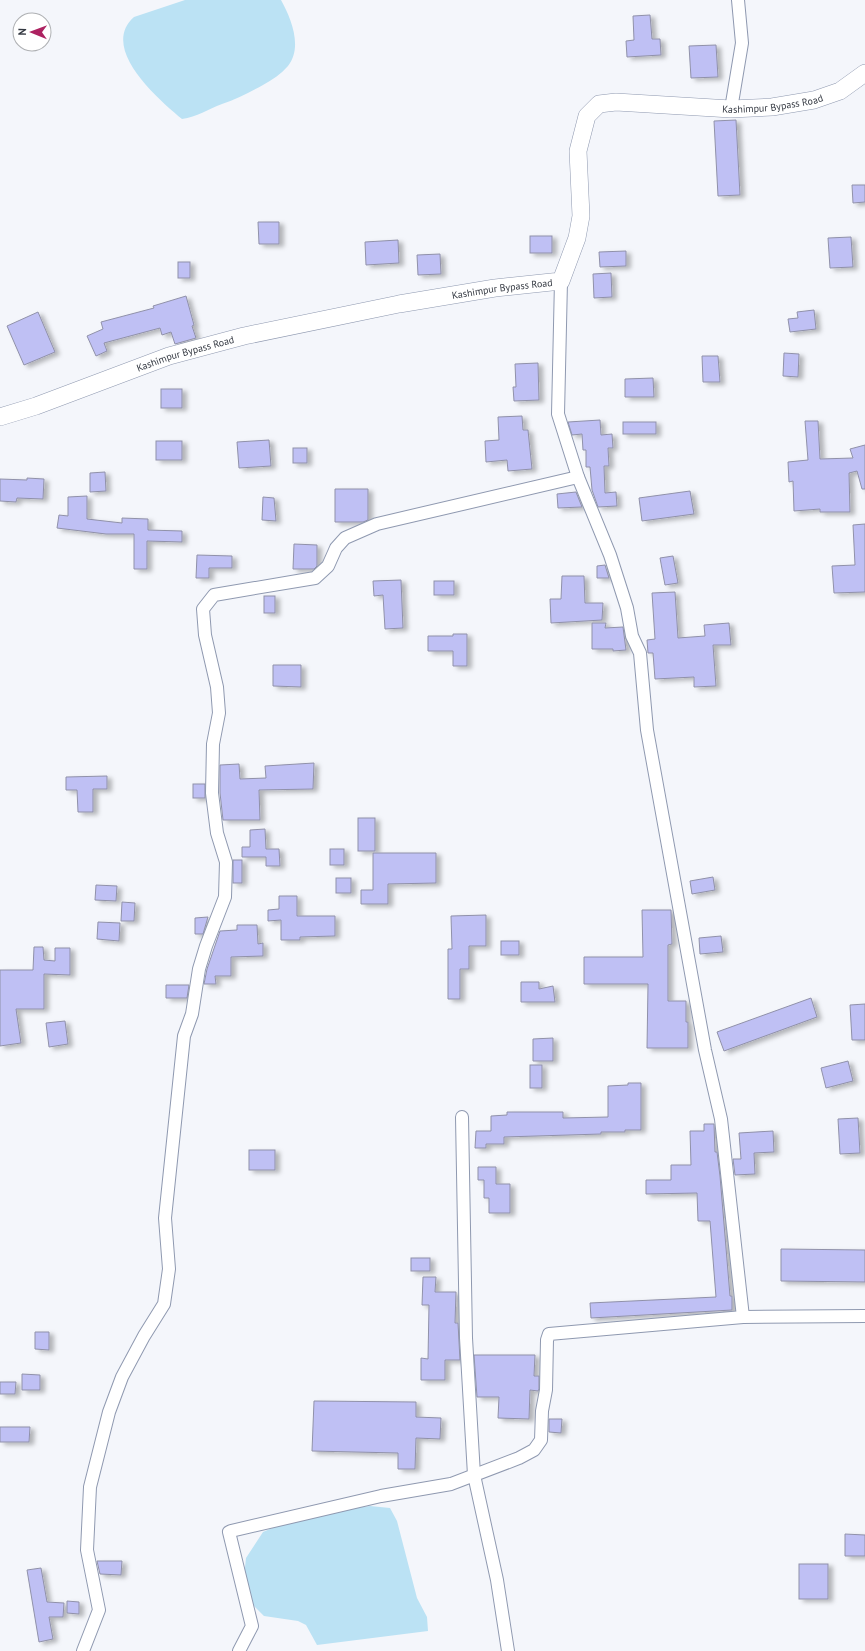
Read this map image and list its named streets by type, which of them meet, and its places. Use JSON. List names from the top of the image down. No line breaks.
{"streets":{"main road":["Kashimpur Bypass Road"]},"north":"left"}
